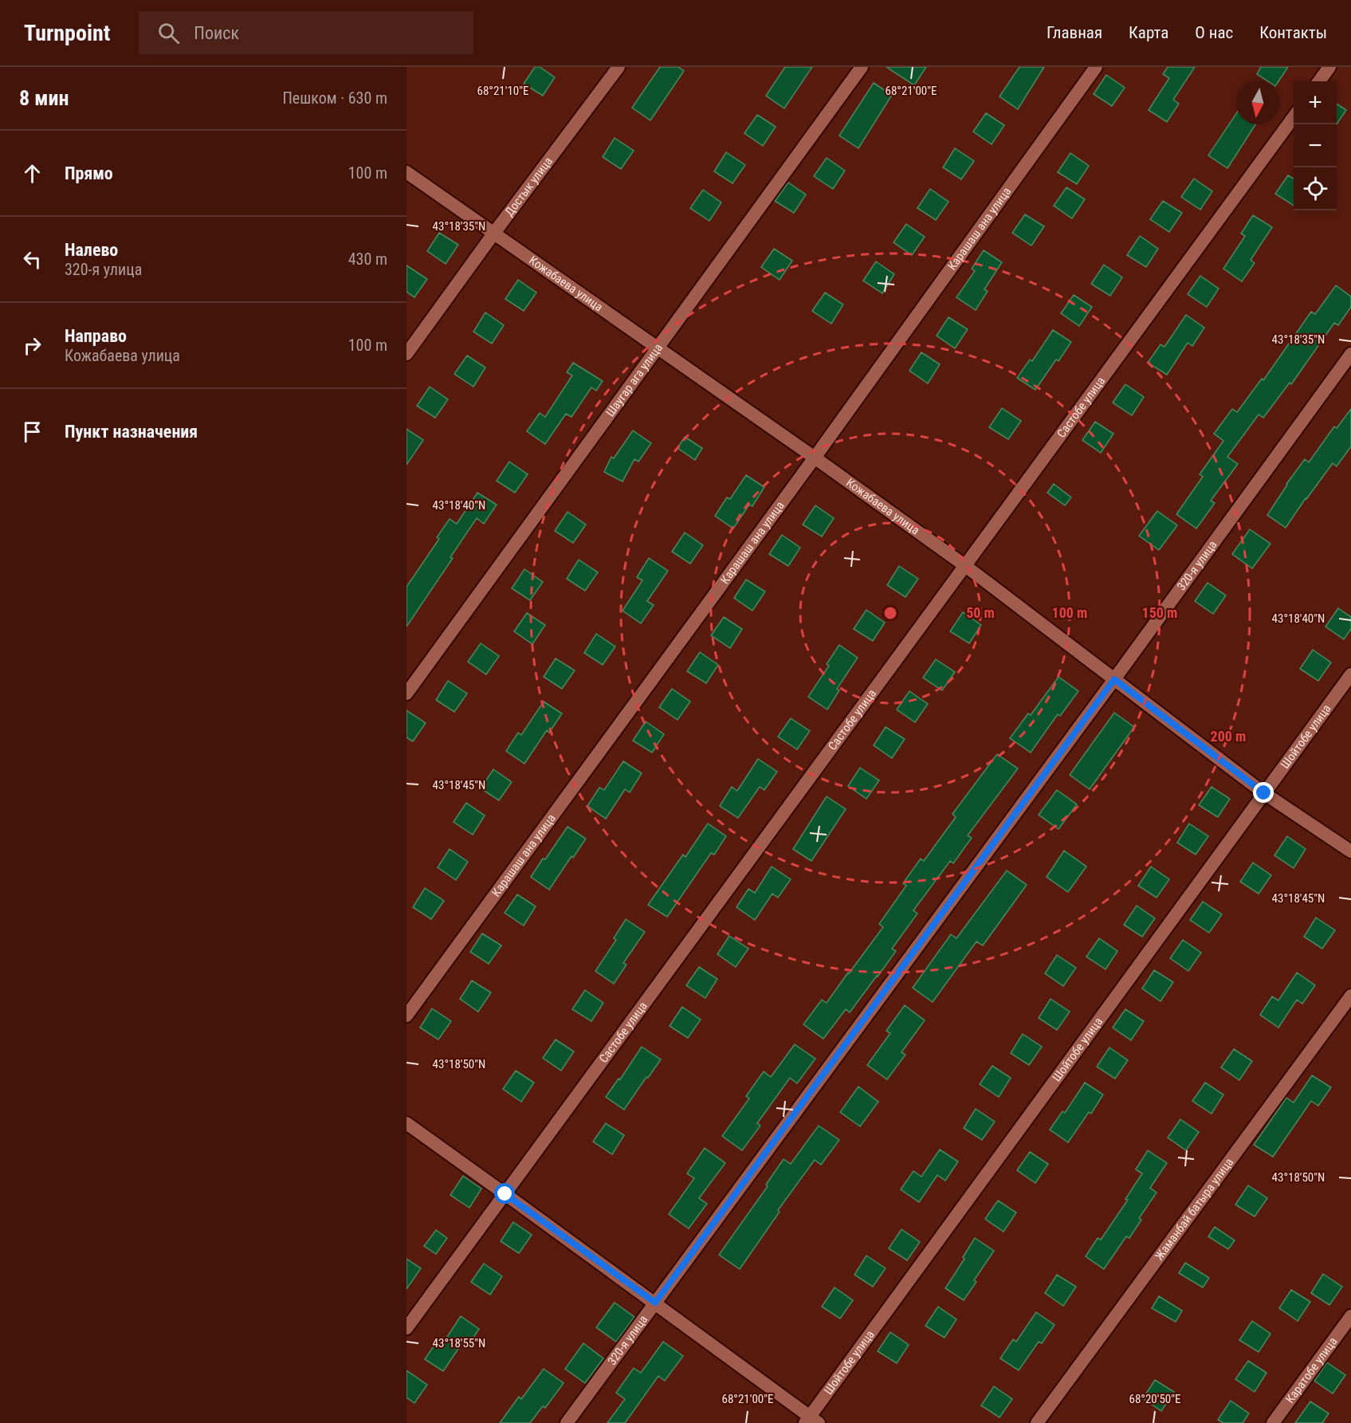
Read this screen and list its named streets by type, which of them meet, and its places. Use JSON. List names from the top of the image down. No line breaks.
{"streets":{"street":["Достык улица","Карашаш ана улица","Кожабаева улица","Шаугар ага улица","Састобе улица","320-я улица","Шойтобе улица","Жаманбай батыра улица","Каратобе улица"]},"crossings":[["Достык улица","Кожабаева улица"],["Карашаш ана улица","Кожабаева улица"],["Кожабаева улица","Шаугар ага улица"],["Кожабаева улица","Састобе улица"],["Кожабаева улица","320-я улица"],["Кожабаева улица","Шойтобе улица"]],"north":"bottom","page":{"header":"Turnpoint","search":"Поиск","nav":["Главная","Карта","О нас","Контакты"],"heading":["8 мин","Пешком · 630 m"],"map_buttons":["+","−"],"list":[["Прямо","100 m"],["Налево","320-я улица","430 m"],["Направо","Кожабаева улица","100 m"],"Пункт назначения"]},"coordinates":["68°21'10\"E","68°21'00\"E","43°18'35\"N","43°18'40\"N","43°18'45\"N","43°18'50\"N","43°18'55\"N","68°20'50\"E"],"rings":["50 m","100 m","150 m","200 m"]}
